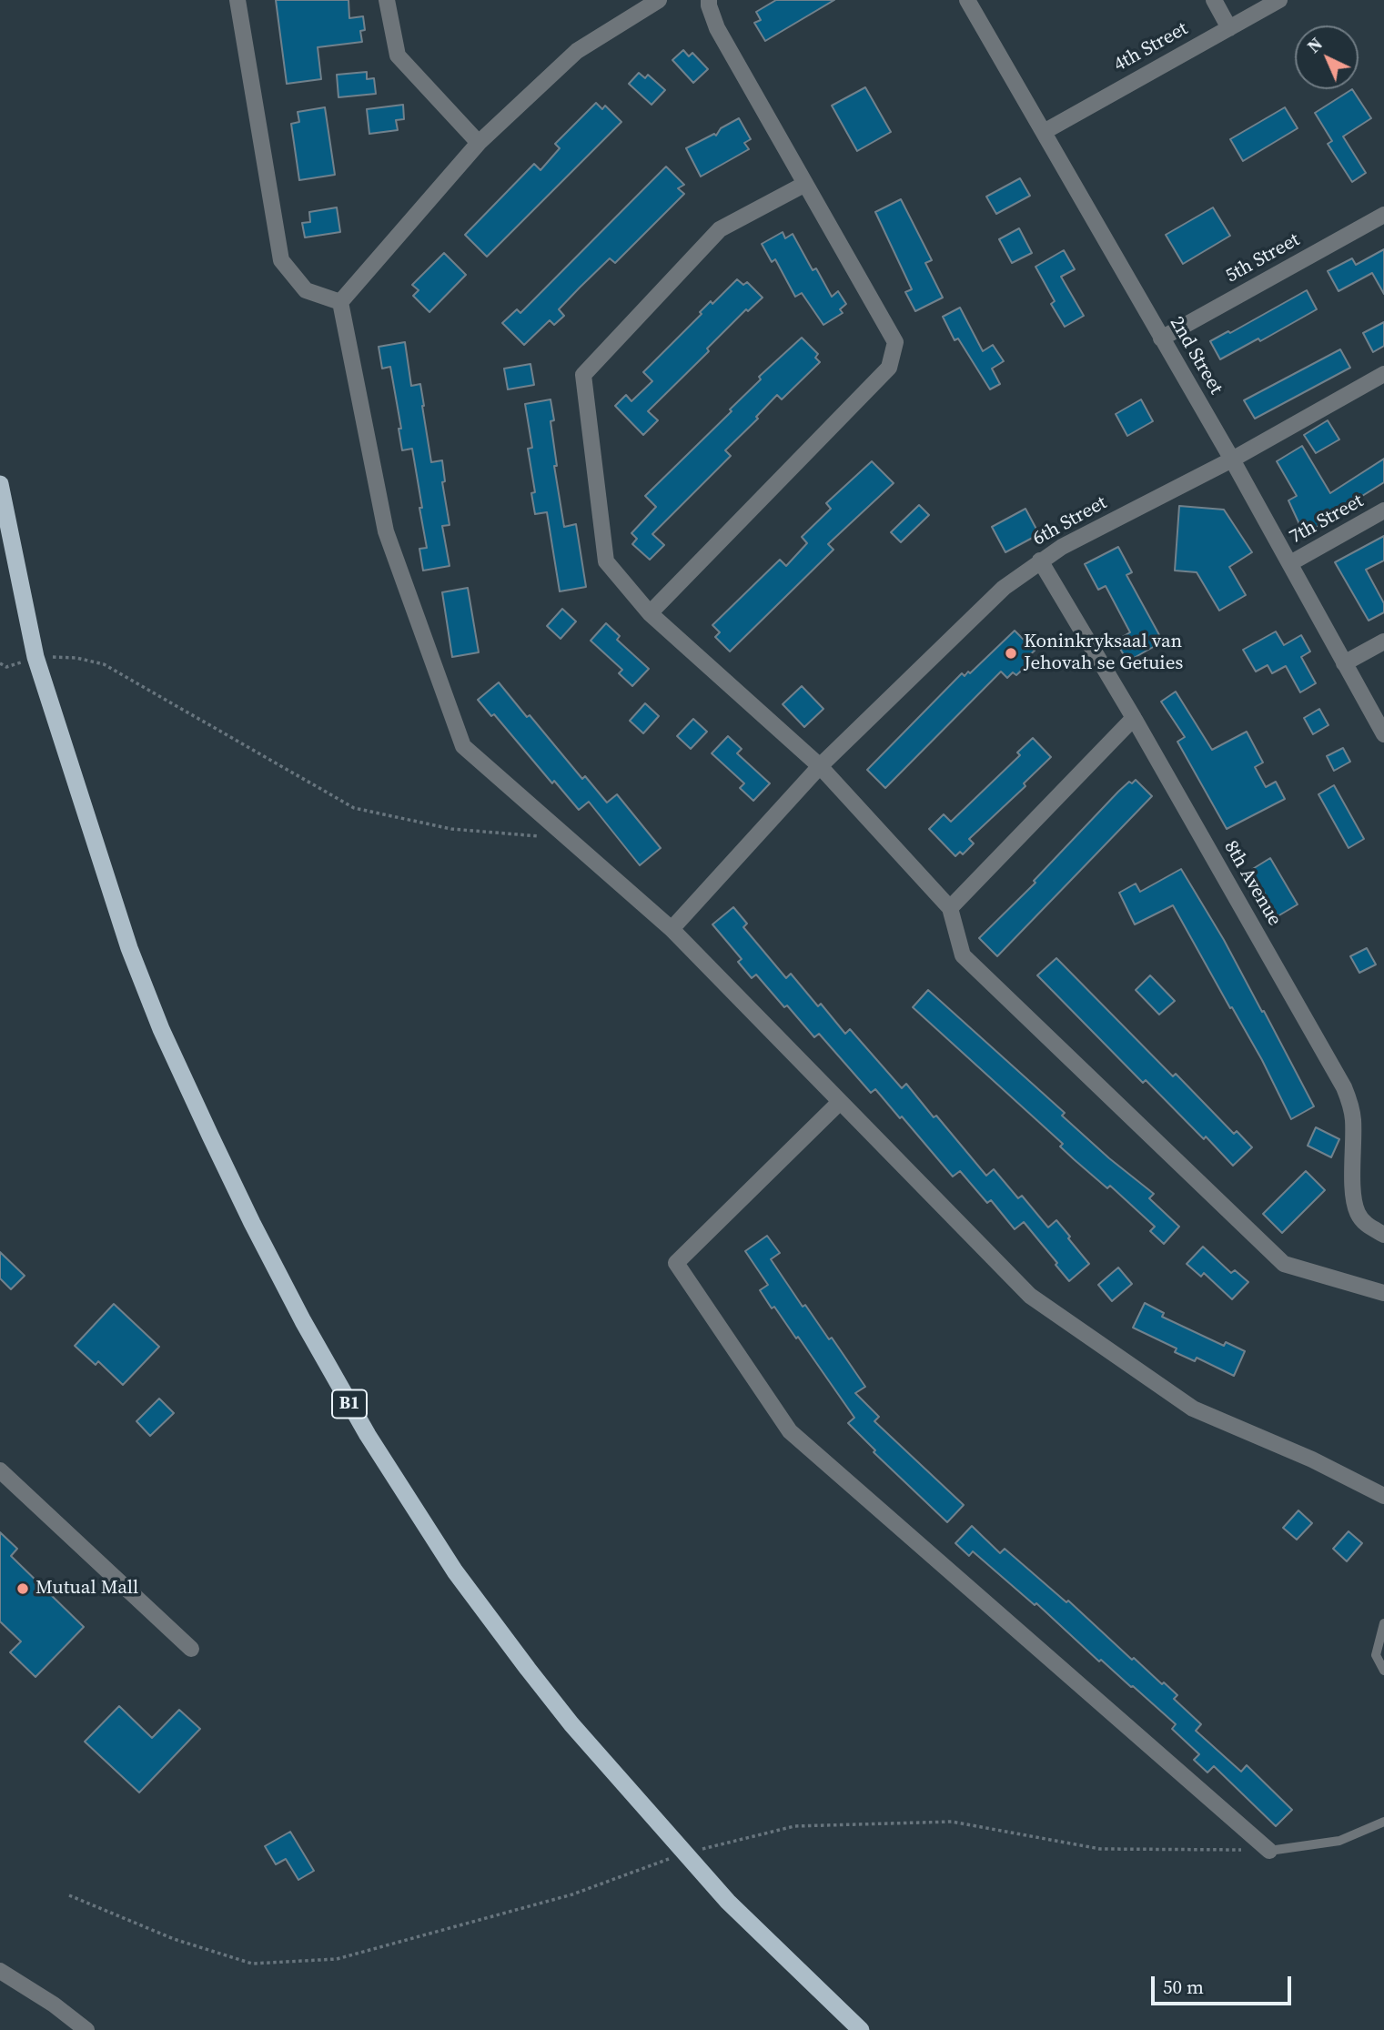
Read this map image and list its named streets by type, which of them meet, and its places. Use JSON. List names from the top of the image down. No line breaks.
{"streets":{"highway":["B1"],"street":["4th Street","5th Street","2nd Street","7th Street","6th Street","8th Avenue"]},"crossings":[["4th Street","2nd Street"],["5th Street","2nd Street"],["2nd Street","7th Street"],["2nd Street","6th Street"],["6th Street","8th Avenue"]],"places":["Koninkryksaal van Jehovah se Getuies","Mutual Mall"],"scale_bar":"50 m","north":"top left"}
